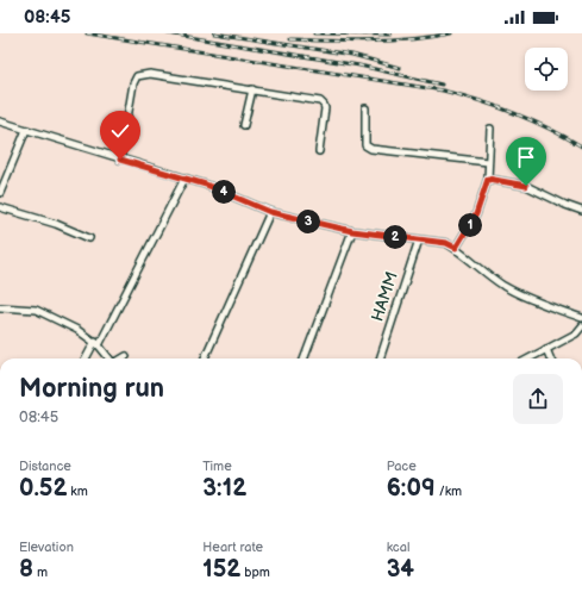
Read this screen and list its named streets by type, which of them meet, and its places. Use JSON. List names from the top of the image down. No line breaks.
{"streets":{"street":["HAMM"]},"page":{"status":"08:45","pins":["4","3","1","2"],"heading":["Morning run","08:45"],"stats":[["Distance","0.52 km"],["Time","3:12"],["Pace","6:09 /km"],["Elevation","8 m"],["Heart rate","152 bpm"],["kcal","34"]]}}
